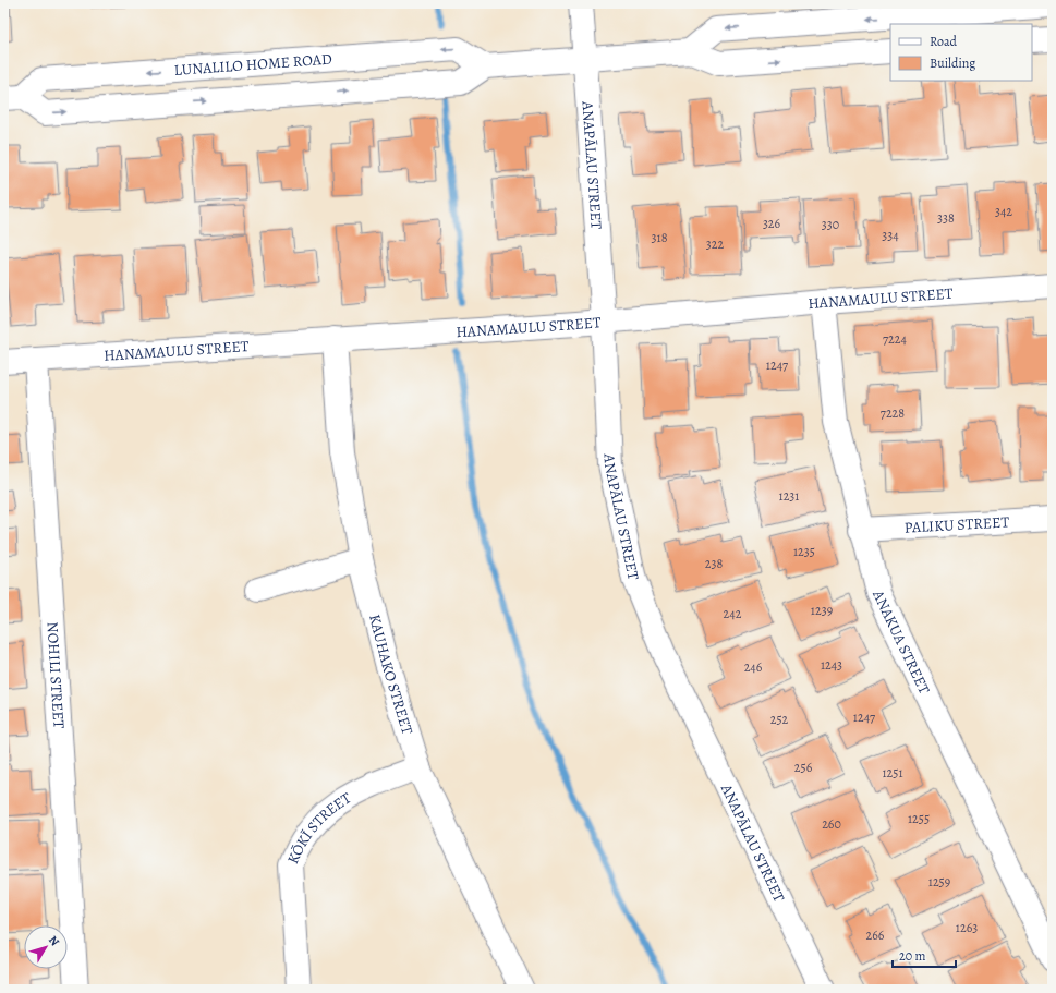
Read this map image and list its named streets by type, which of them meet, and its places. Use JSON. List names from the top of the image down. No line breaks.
{"streets":{"street":["LUNALILO HOME ROAD","ANAPĀLAU STREET","HANAMAULU STREET","PALIKU STREET","ANAKUA STREET","NOHILI STREET","KAUHAKO STREET","KŌKĪ STREET"]},"crossings":[["LUNALILO HOME ROAD","ANAPĀLAU STREET"],["ANAPĀLAU STREET","HANAMAULU STREET"],["HANAMAULU STREET","ANAKUA STREET"],["HANAMAULU STREET","NOHILI STREET"],["HANAMAULU STREET","KAUHAKO STREET"],["PALIKU STREET","ANAKUA STREET"],["KAUHAKO STREET","KŌKĪ STREET"]],"house_numbers":["342","338","326","330","334","318","322","7224","1247","7228","1231","1235","238","1239","242","1243","246","1247","252","256","1251","1255","260","1259","1263","266"],"legend":["Road","Building"],"scale_bar":"20 m","north":"top right"}
